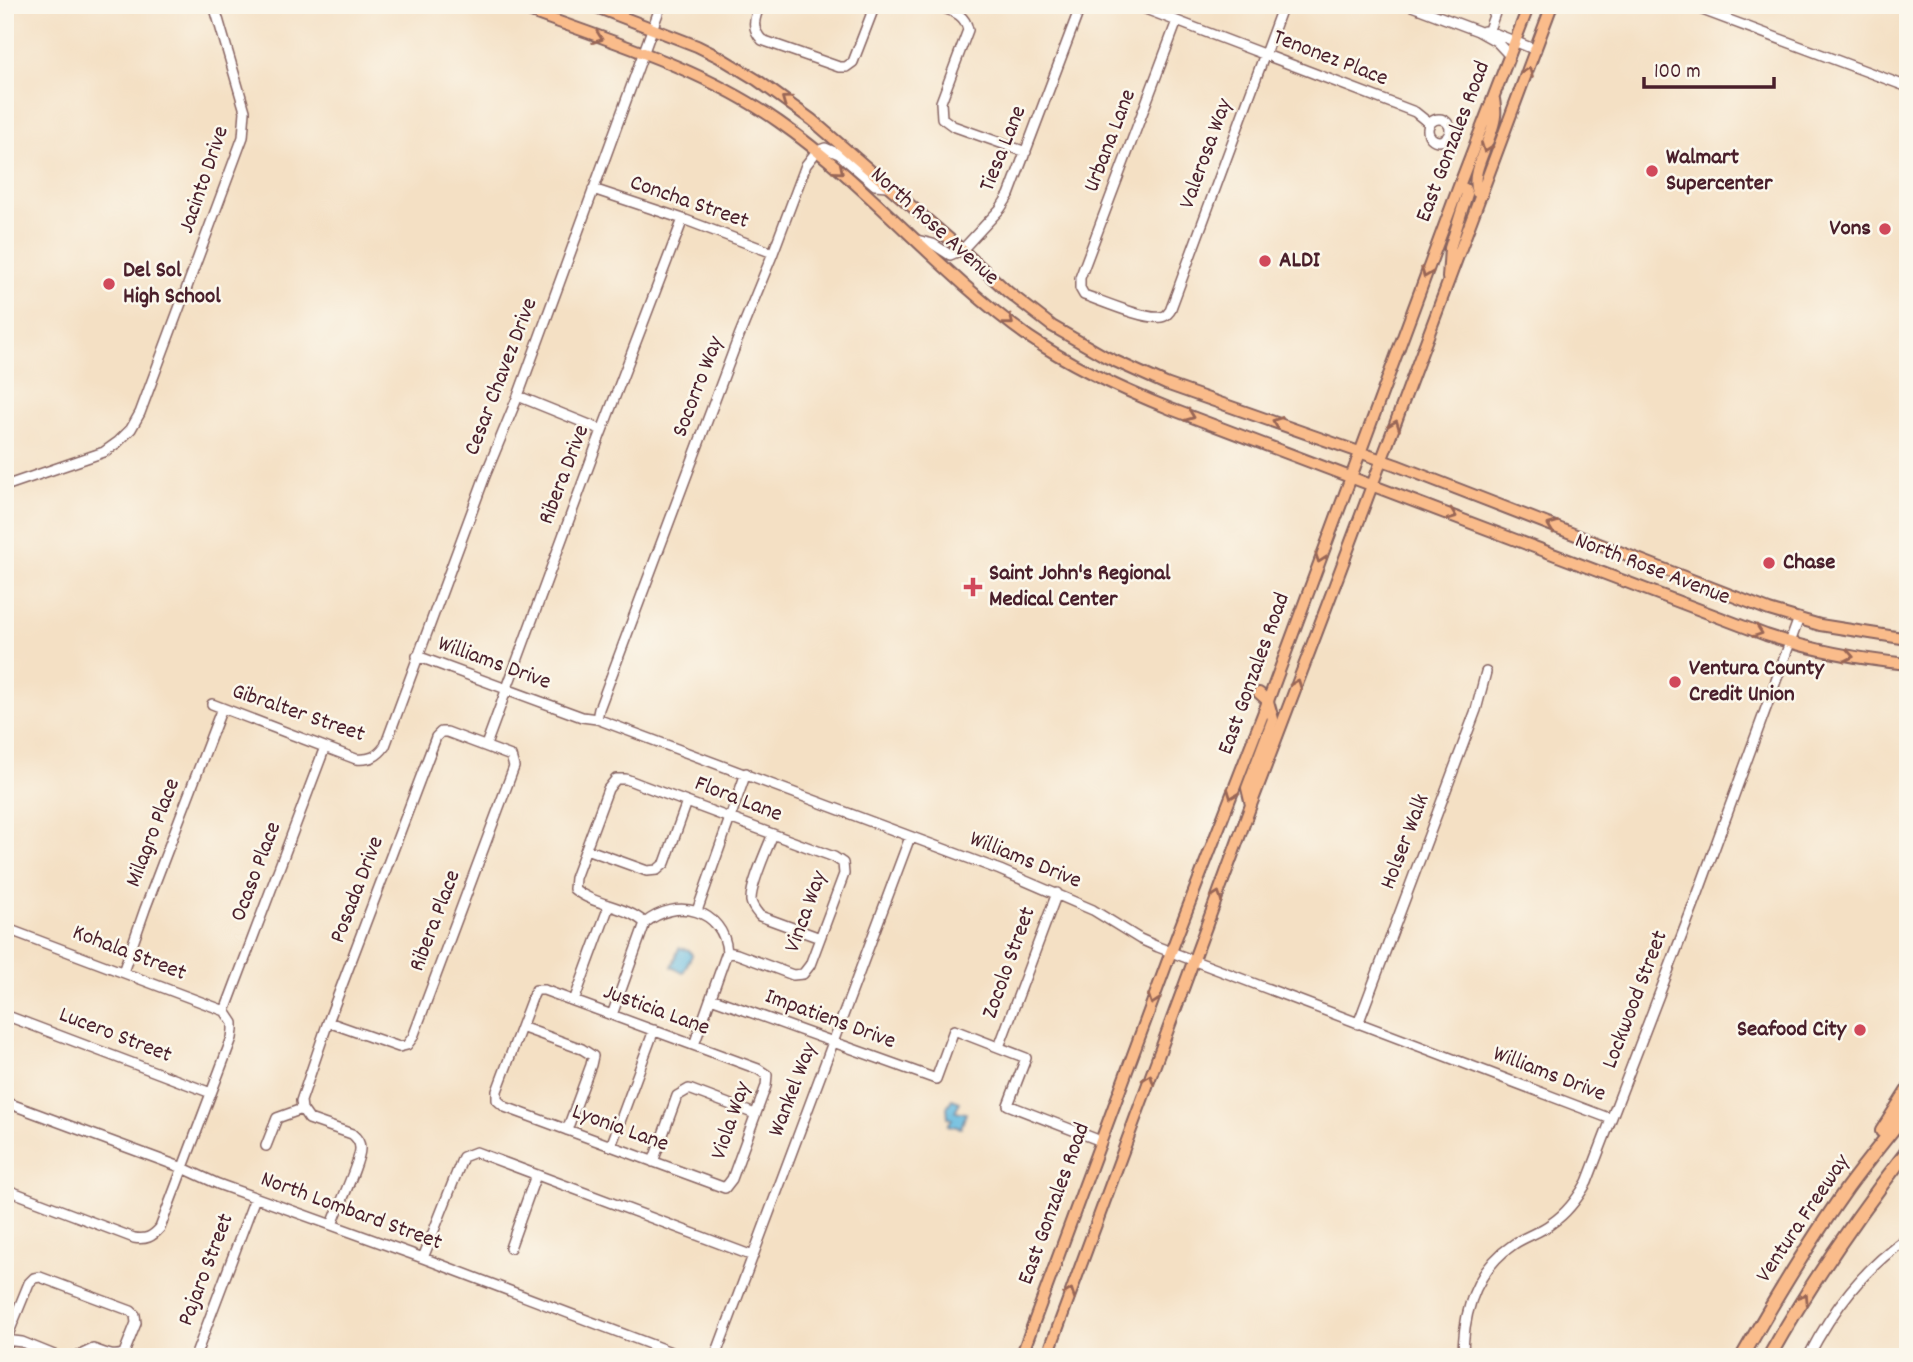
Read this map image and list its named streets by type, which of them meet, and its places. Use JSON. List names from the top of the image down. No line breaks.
{"streets":{"highway":["Ventura Freeway"],"main road":["East Gonzales Road","North Rose Avenue"],"street":["Tenonez Place","Urbana Lane","Tiesa Lane","Valerosa Way","Jacinto Drive","Concha Street","Cesar Chavez Drive","Socorro Way","Ribera Drive","Williams Drive","Gibralter Street","Flora Lane","Milagro Place","Holser Walk","Ocaso Place","Posada Drive","Vinca Way","Ribera Place","Kohala Street","Zocolo Street","Lockwood Street","Justicia Lane","Impatiens Drive","Lucero Street","Wankel Way","Viola Way","Lyonia Lane","North Lombard Street","Pajaro Street"]},"crossings":[["Tenonez Place","Urbana Lane"],["Tenonez Place","Valerosa Way"],["Urbana Lane","Valerosa Way"],["East Gonzales Road","North Rose Avenue"],["East Gonzales Road","Williams Drive"],["Tiesa Lane","North Rose Avenue"],["Concha Street","Cesar Chavez Drive"],["Concha Street","Socorro Way"],["Concha Street","Ribera Drive"],["North Rose Avenue","Cesar Chavez Drive"],["North Rose Avenue","Socorro Way"],["North Rose Avenue","Lockwood Street"],["Cesar Chavez Drive","Williams Drive"],["Cesar Chavez Drive","Gibralter Street"],["Socorro Way","Williams Drive"],["Ribera Drive","Williams Drive"],["Ribera Drive","Posada Drive"],["Ribera Drive","Ribera Place"],["Williams Drive","Holser Walk"],["Williams Drive","Zocolo Street"],["Williams Drive","Lockwood Street"],["Williams Drive","Wankel Way"],["Gibralter Street","Milagro Place"],["Gibralter Street","Ocaso Place"],["Flora Lane","Vinca Way"],["Milagro Place","Kohala Street"],["Ocaso Place","Kohala Street"],["Posada Drive","Ribera Place"],["Zocolo Street","Impatiens Drive"],["Justicia Lane","Viola Way"],["Justicia Lane","Lyonia Lane"],["Impatiens Drive","Wankel Way"],["Viola Way","Lyonia Lane"],["North Lombard Street","Pajaro Street"]],"places":{"other":["Walmart Supercenter","Vons","ALDI","Del Sol High School","Chase","Ventura County Credit Union","Seafood City"],"health":["Saint John's Regional Medical Center"]},"scale_bar":"100 m"}
